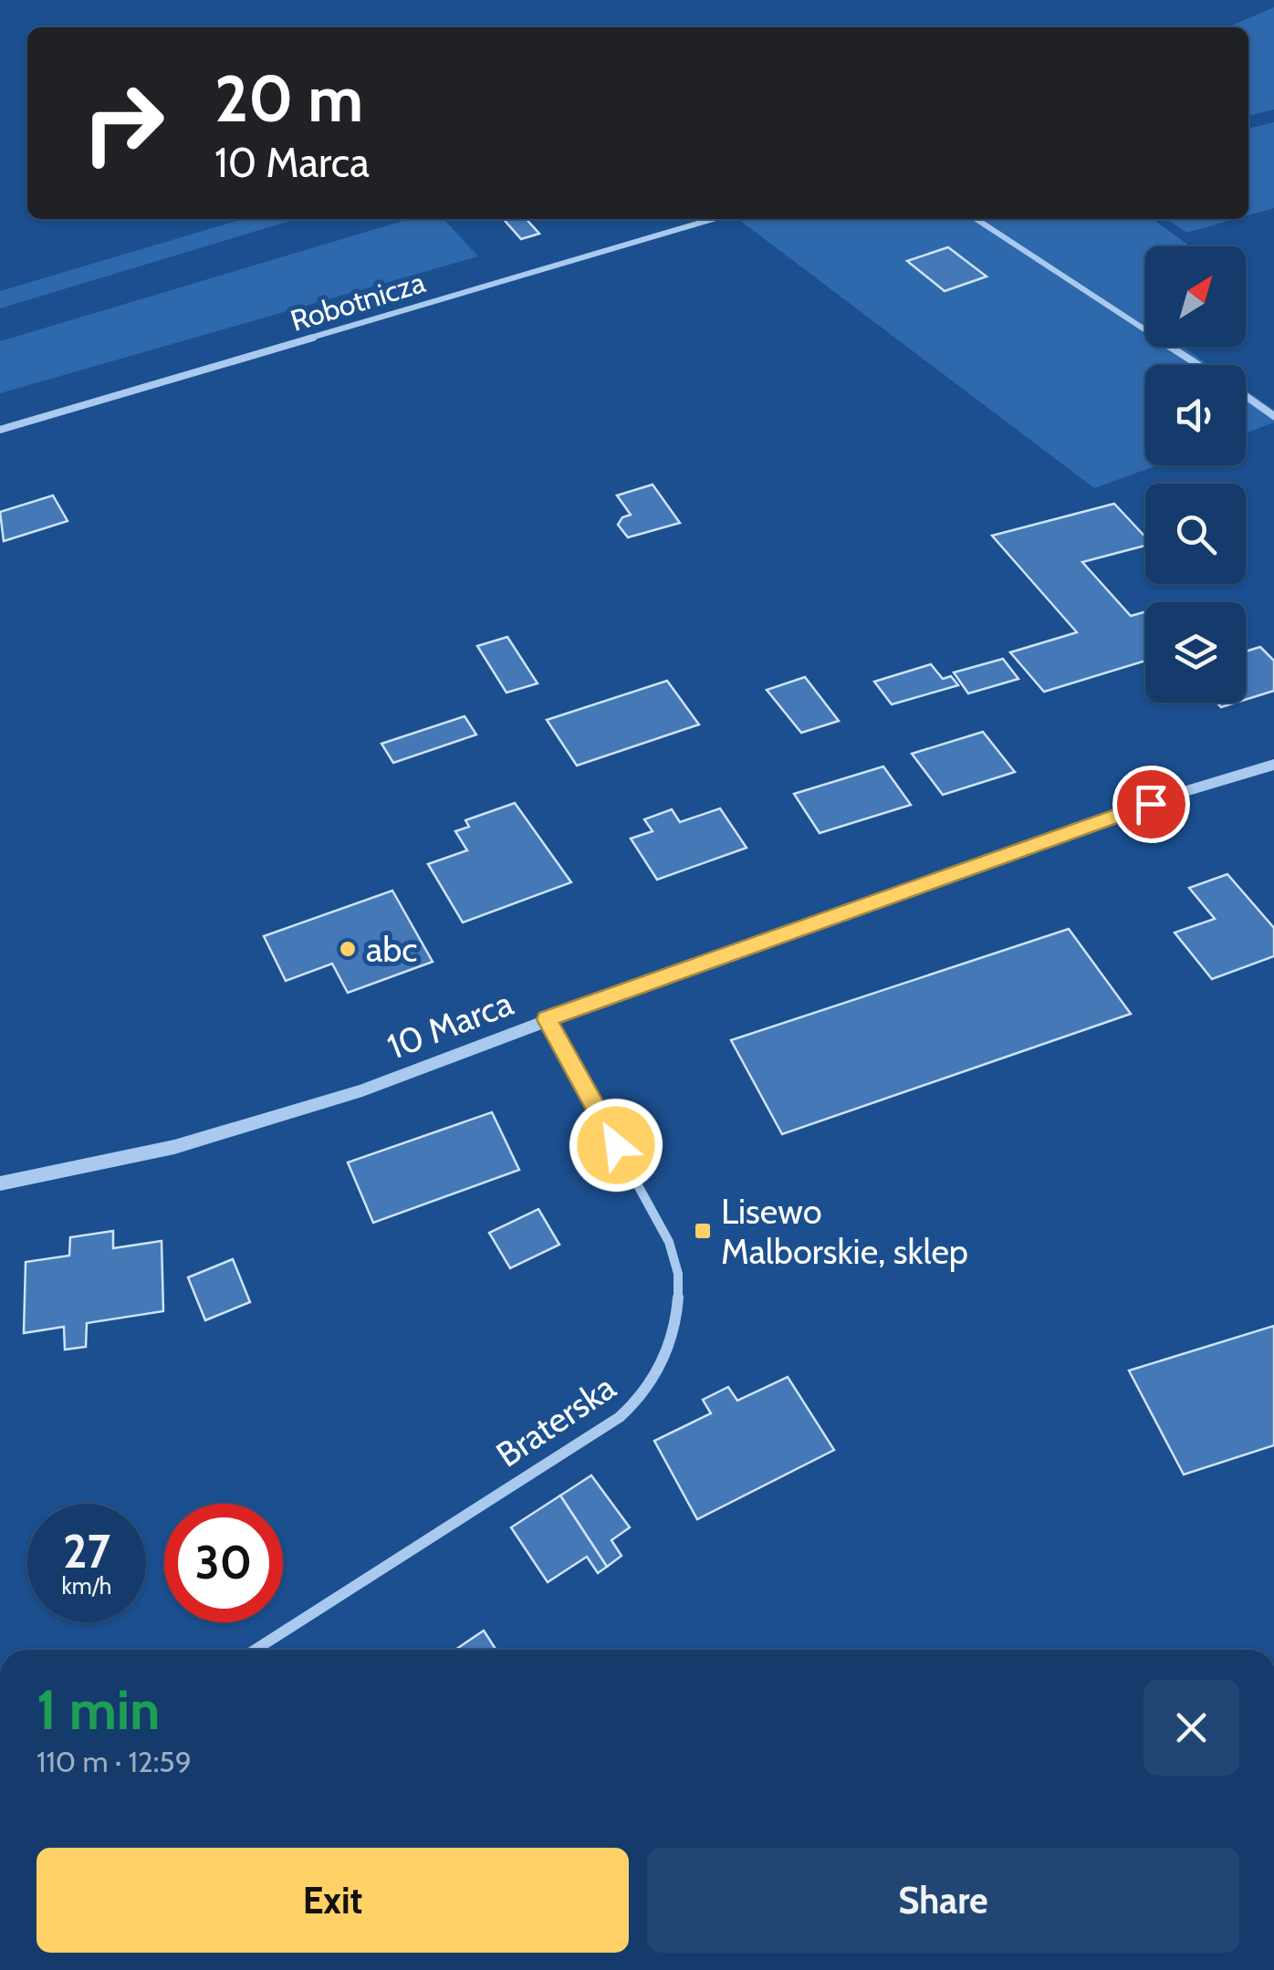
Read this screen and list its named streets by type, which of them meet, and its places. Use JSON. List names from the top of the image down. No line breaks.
{"streets":{"street":["Robotnicza","10 Marca","Braterska"]},"crossings":[["10 Marca","Braterska"]],"places":{"other":["abc"],"transit":["Lisewo Malborskie, sklep"]},"north":"top right","page":{"turn":["20 m","10 Marca"],"speed":"27 km/h","limit":"30","heading":["1 min","110 m · 12:59"],"buttons":["Exit","Share"]}}
